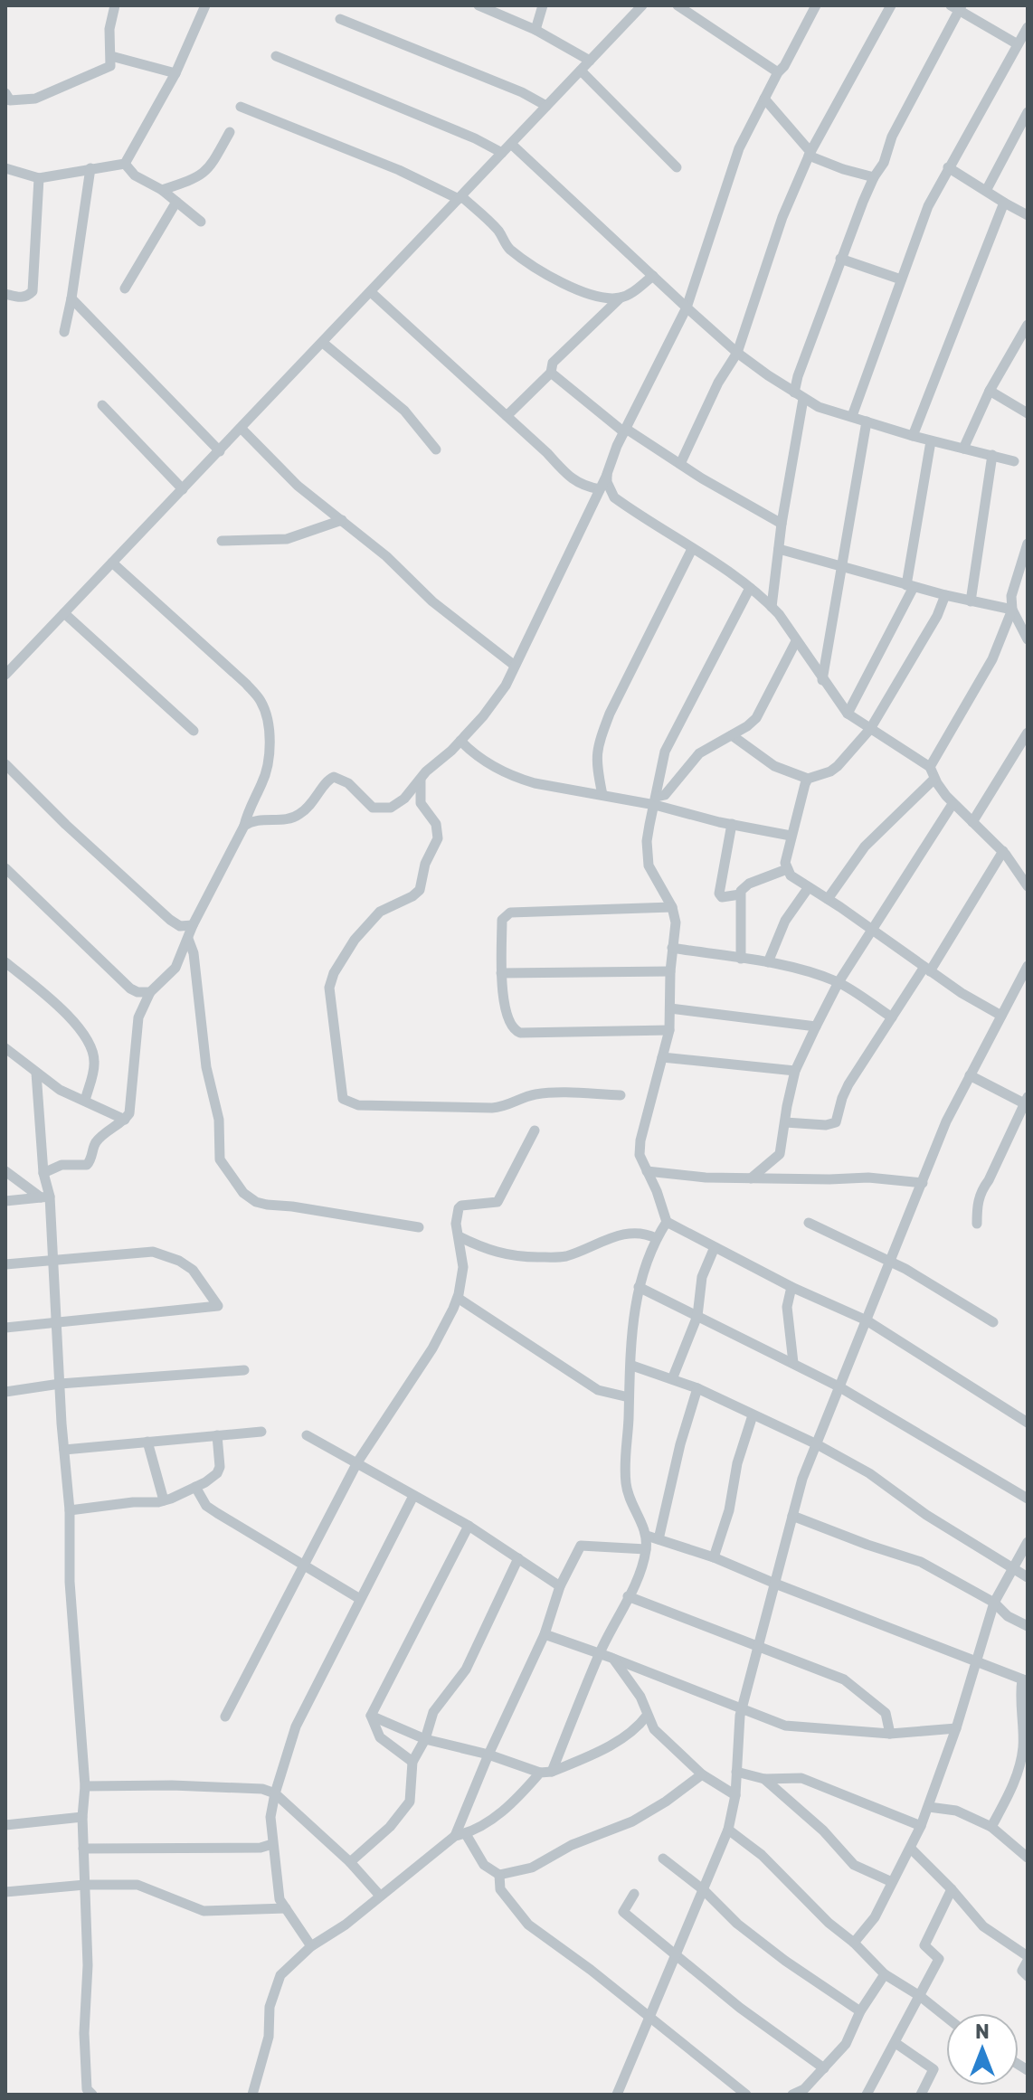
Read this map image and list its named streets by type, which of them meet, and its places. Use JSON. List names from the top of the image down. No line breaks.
{"north":"top"}
